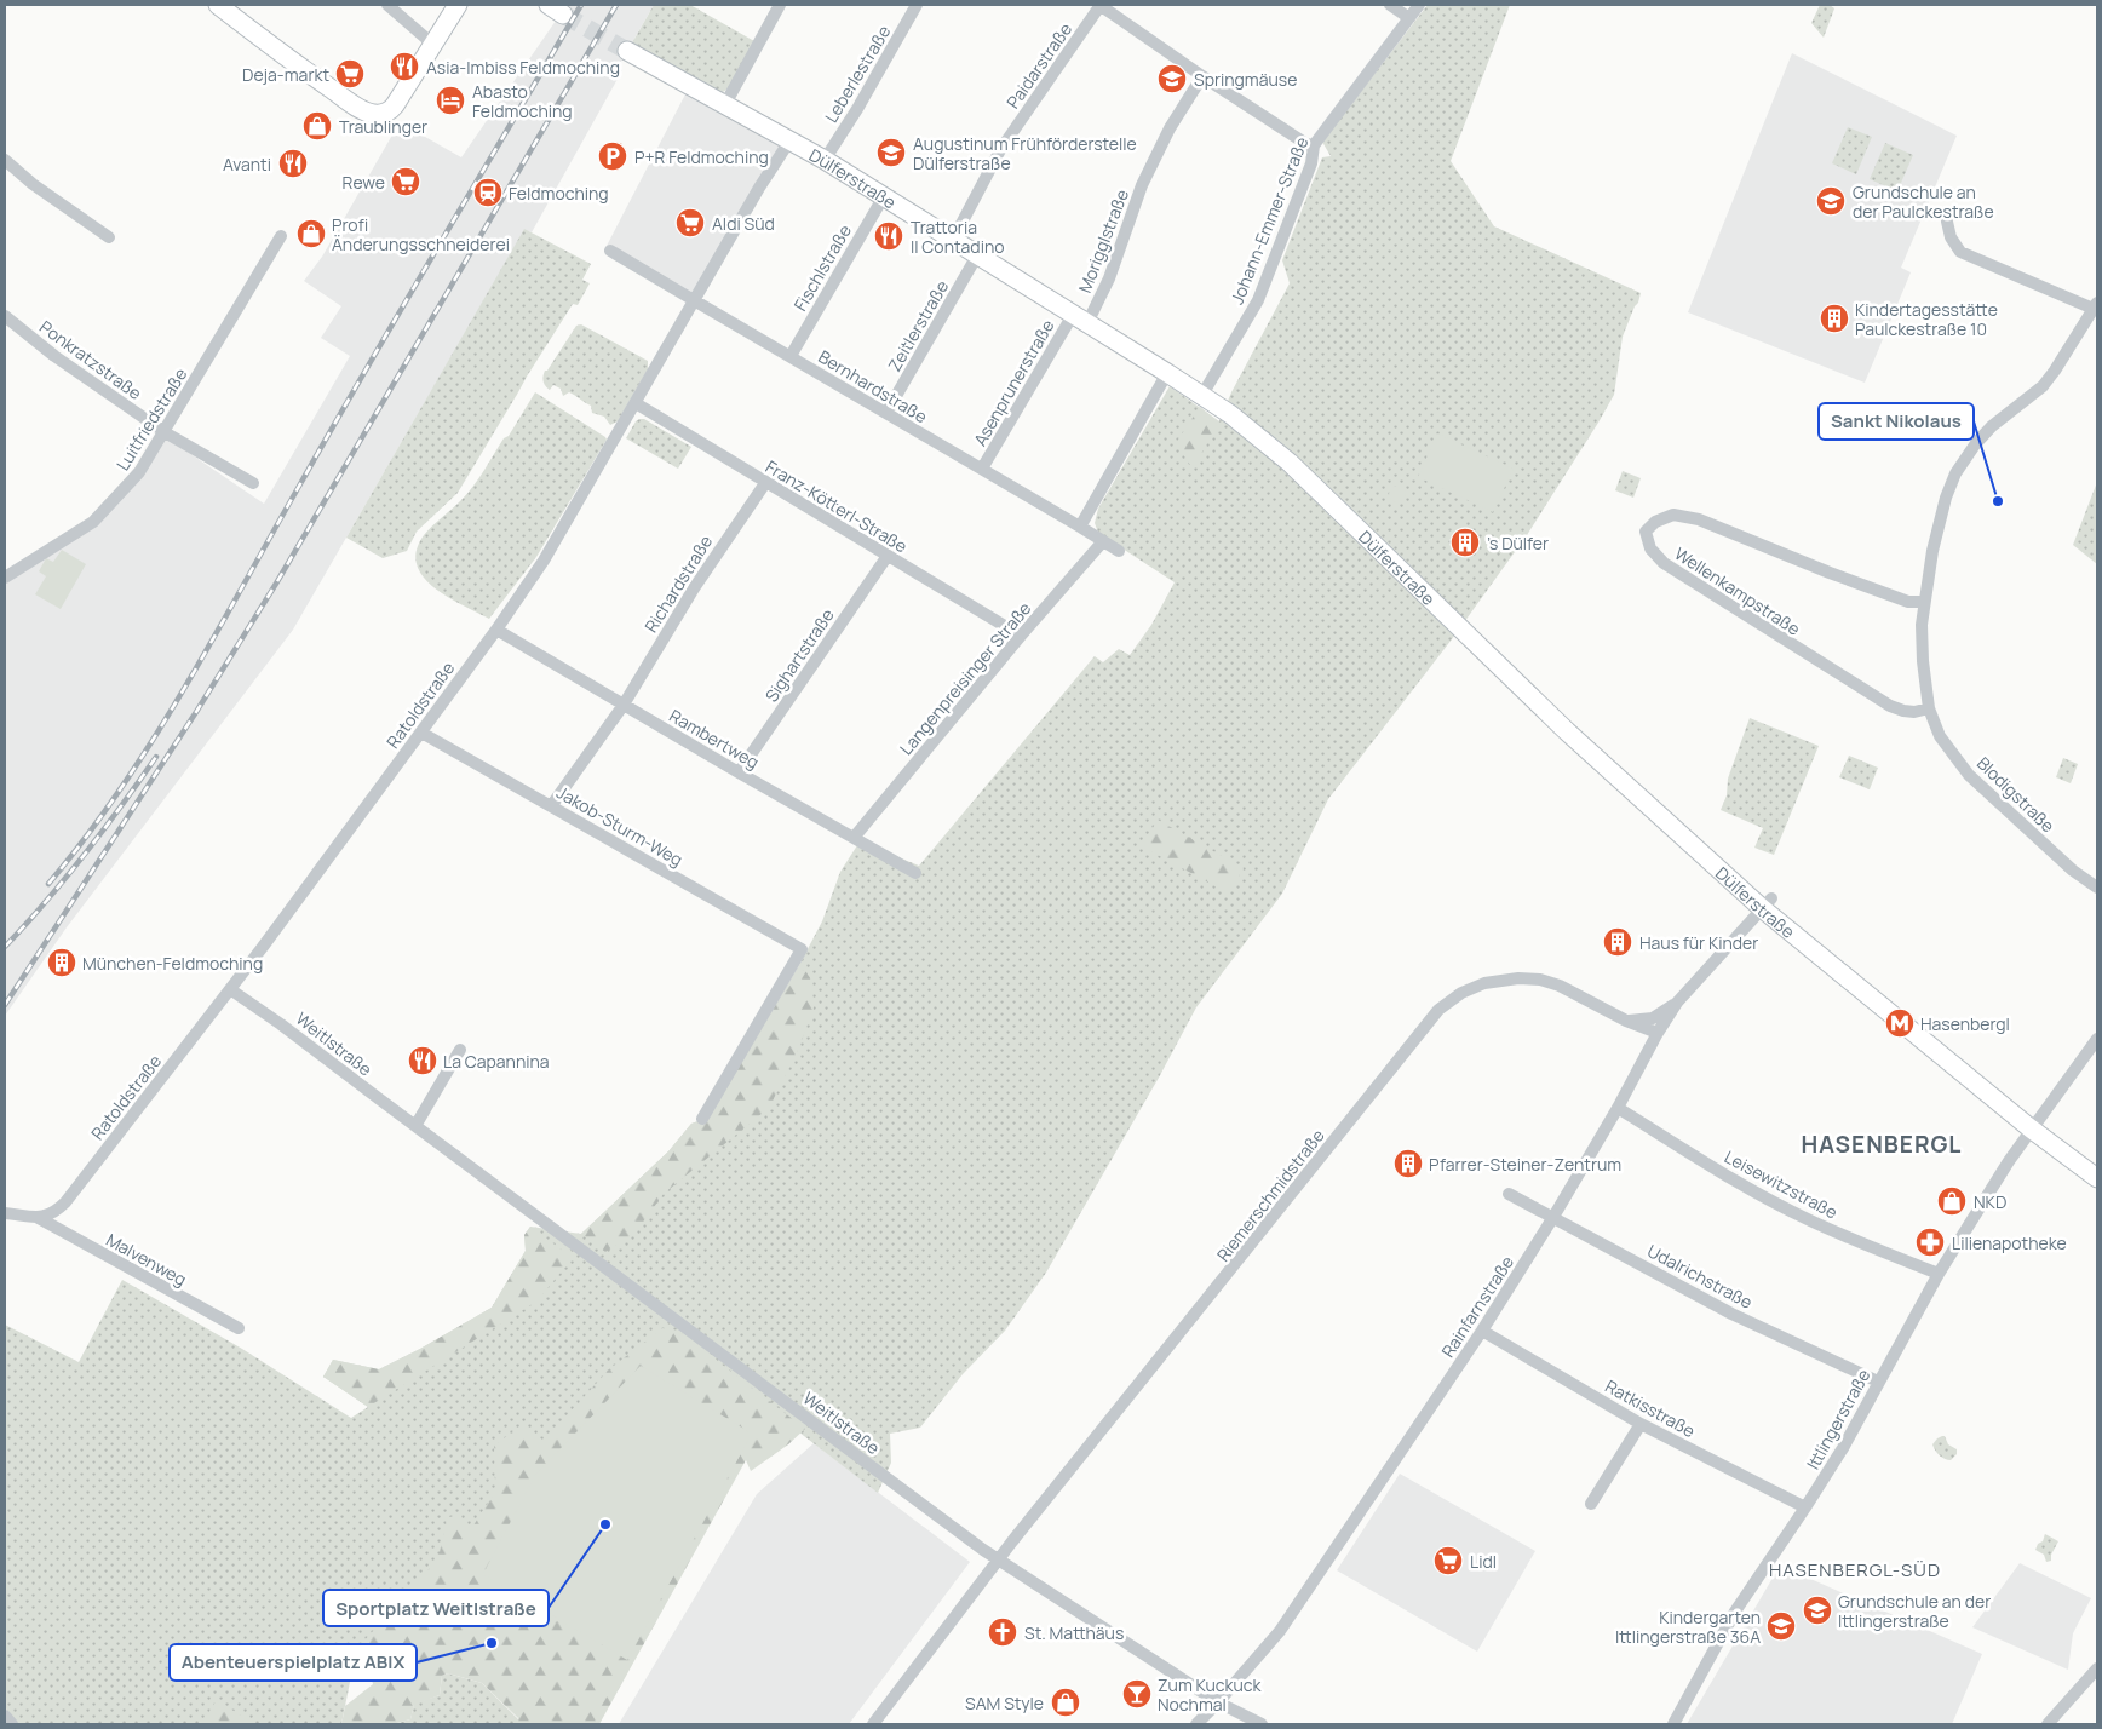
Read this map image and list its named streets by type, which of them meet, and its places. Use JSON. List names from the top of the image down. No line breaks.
{"streets":{"main road":["Dülferstraße"],"street":["Paidarstraße","Leberlestraße","Johann-Emmer-Straße","Morigglstraße","Fischlstraße","Zeitlerstraße","Ponkratzstraße","Asenprunerstraße","Bernhardstraße","Luitfriedstraße","Franz-Kötterl-Straße","Richardstraße","Wellenkampstraße","Sighartstraße","Langenpreisinger Straße","Ratoldstraße","Rambertweg","Blodigstraße","Jakob-Sturm-Weg","Weitlstraße","Leisewitzstraße","Riemerschmidstraße","Malvenweg","Udalrichstraße","Rainfarnstraße","Ratkisstraße","Ittlingerstraße"]},"crossings":[["Paidarstraße","Dülferstraße"],["Leberlestraße","Dülferstraße"],["Dülferstraße","Johann-Emmer-Straße"],["Dülferstraße","Morigglstraße"],["Dülferstraße","Fischlstraße"],["Dülferstraße","Zeitlerstraße"],["Dülferstraße","Asenprunerstraße"],["Dülferstraße","Ratoldstraße"],["Dülferstraße","Rainfarnstraße"],["Dülferstraße","Ittlingerstraße"],["Morigglstraße","Asenprunerstraße"],["Fischlstraße","Bernhardstraße"],["Zeitlerstraße","Bernhardstraße"],["Ponkratzstraße","Luitfriedstraße"],["Asenprunerstraße","Bernhardstraße"],["Bernhardstraße","Langenpreisinger Straße"],["Bernhardstraße","Ratoldstraße"],["Franz-Kötterl-Straße","Richardstraße"],["Franz-Kötterl-Straße","Sighartstraße"],["Franz-Kötterl-Straße","Langenpreisinger Straße"],["Franz-Kötterl-Straße","Ratoldstraße"],["Richardstraße","Rambertweg"],["Richardstraße","Jakob-Sturm-Weg"],["Wellenkampstraße","Blodigstraße"],["Sighartstraße","Rambertweg"],["Langenpreisinger Straße","Rambertweg"],["Ratoldstraße","Rambertweg"],["Ratoldstraße","Jakob-Sturm-Weg"],["Ratoldstraße","Weitlstraße"],["Ratoldstraße","Malvenweg"],["Weitlstraße","Riemerschmidstraße"],["Weitlstraße","Rainfarnstraße"],["Leisewitzstraße","Rainfarnstraße"],["Leisewitzstraße","Ittlingerstraße"],["Riemerschmidstraße","Rainfarnstraße"],["Udalrichstraße","Rainfarnstraße"],["Udalrichstraße","Ittlingerstraße"],["Rainfarnstraße","Ratkisstraße"],["Ratkisstraße","Ittlingerstraße"]],"districts":["HASENBERGL","HASENBERGL-SÜD"],"places":{"restaurant":["Asia-Imbiss Feldmoching","Avanti","Trattoria Il Contadino","La Capannina"],"supermarket":["Deja-markt","Rewe","Aldi Süd","Lidl"],"school or university":["Springmäuse","Augustinum Frühförderstelle Dülferstraße","Grundschule an der Paulckestraße","Grundschule an der Ittlingerstraße","Kindergarten Ittlingerstraße 36A"],"hotel":["Abasto Feldmoching"],"shop":["Traublinger","Profi Änderungsschneiderei","NKD","SAM Style"],"parking":["P+R Feldmoching"],"station":["Feldmoching"],"building":["Kindertagesstätte Paulckestraße 10","'s Dülfer","Haus für Kinder","München-Feldmoching","Pfarrer-Steiner-Zentrum"],"other":["Sankt Nikolaus","Sportplatz Weitlstraße","Abenteuerspielplatz ABIX"],"metro station":["Hasenbergl"],"pharmacy":["Lilienapotheke"],"church":["St. Matthäus"],"bar":["Zum Kuckuck Nochmal"]}}
